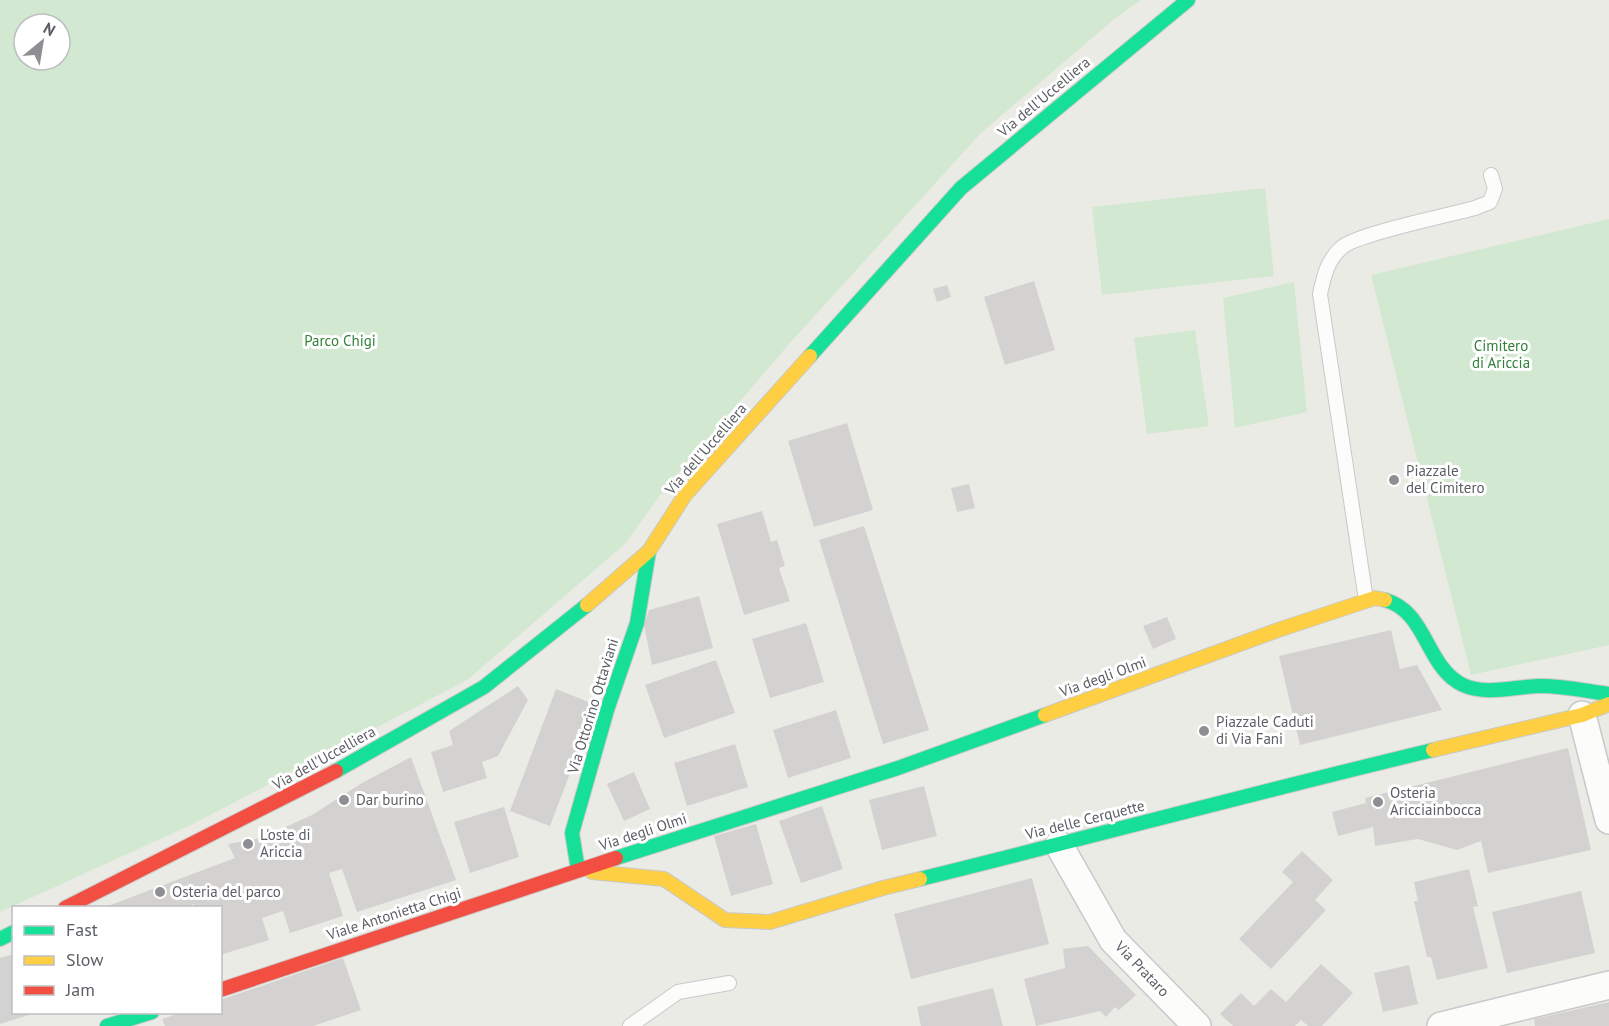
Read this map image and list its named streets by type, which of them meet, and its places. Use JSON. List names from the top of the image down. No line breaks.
{"streets":{"street":["Via dell'Uccelliera","Via degli Olmi","Via Ottorino Ottaviani","Via delle Cerquette","Viale Antonietta Chigi","Via Prataro"]},"crossings":[["Via dell'Uccelliera","Via Ottorino Ottaviani"],["Via degli Olmi","Via Ottorino Ottaviani"],["Via degli Olmi","Via delle Cerquette"],["Via degli Olmi","Viale Antonietta Chigi"],["Via Ottorino Ottaviani","Via delle Cerquette"],["Via Ottorino Ottaviani","Viale Antonietta Chigi"],["Via delle Cerquette","Viale Antonietta Chigi"],["Via delle Cerquette","Via Prataro"]],"parks":["Parco Chigi","Cimitero di Ariccia"],"places":["Piazzale del Cimitero","Piazzale Caduti di Via Fani","Dar burino","Osteria Aricciainbocca","L'oste di Ariccia","Osteria del parco"],"legend":["Fast","Slow","Jam"],"north":"top right"}
